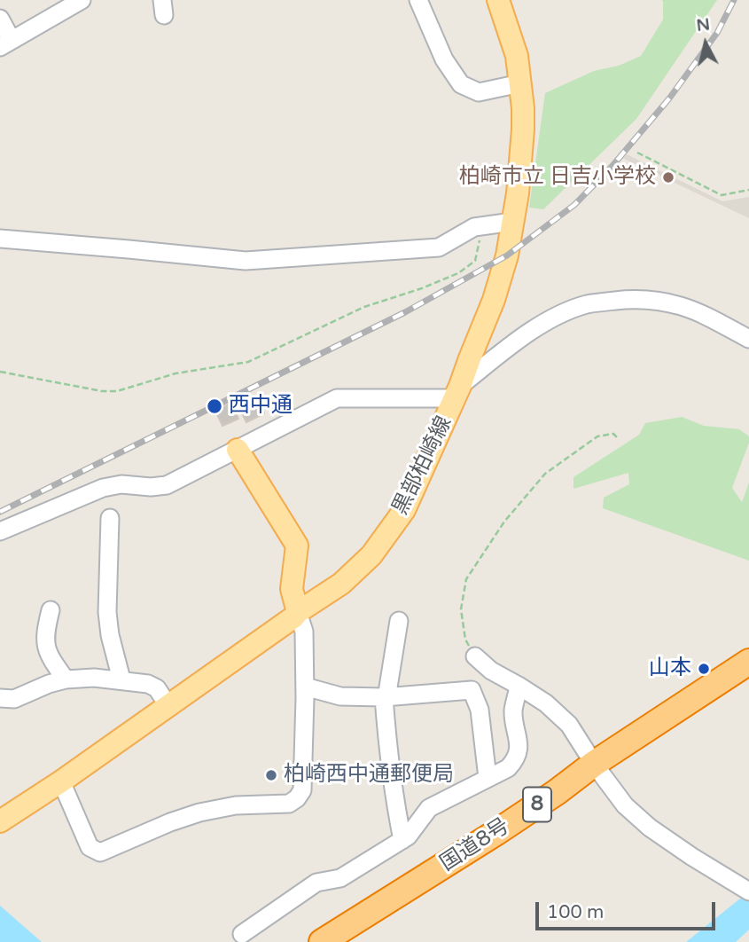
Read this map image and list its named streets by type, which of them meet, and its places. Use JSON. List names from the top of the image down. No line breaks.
{"streets":{"highway":["8","国道8号"],"main road":["黒部柏崎線"]},"places":["柏崎市立 日吉小学校","西中通","山本","柏崎西中通郵便局"],"scale_bar":"100 m","north":"top"}
